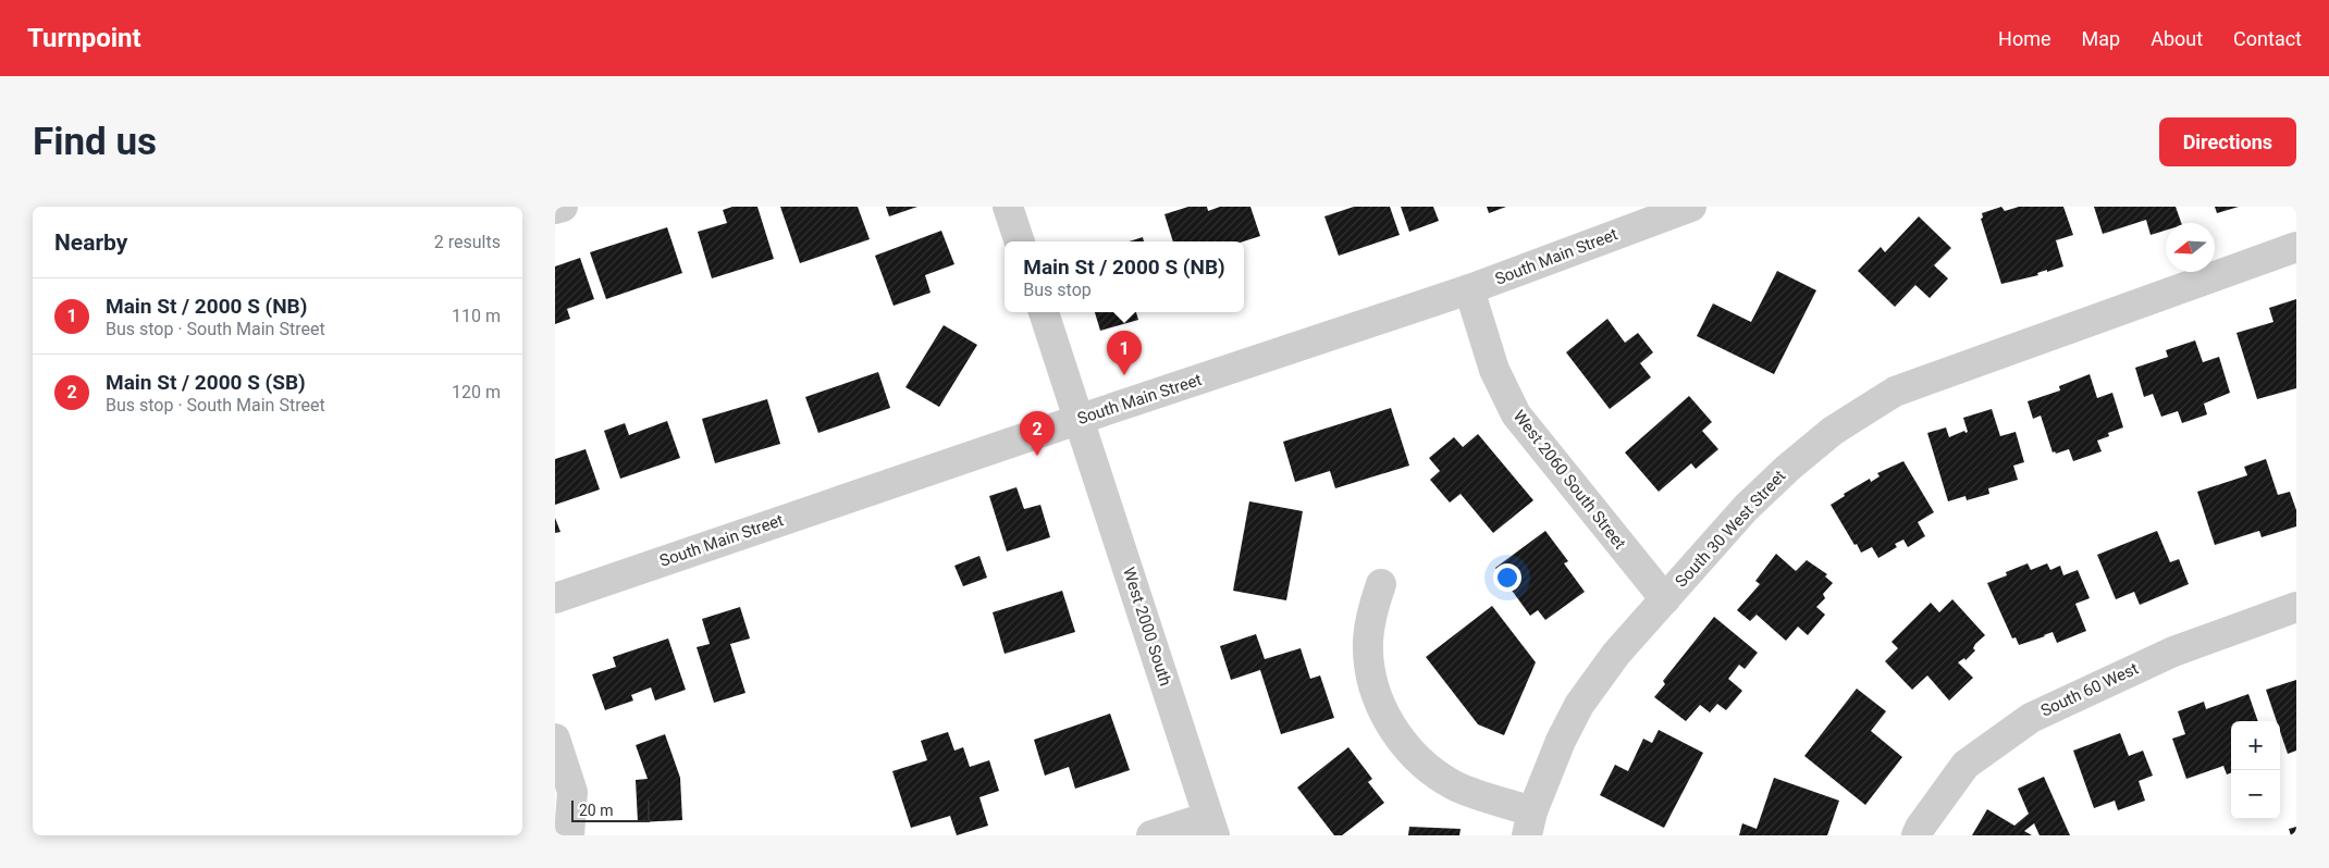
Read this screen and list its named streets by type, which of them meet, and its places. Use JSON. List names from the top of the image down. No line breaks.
{"streets":{"street":["South Main Street","West 2060 South Street","South 30 West Street","West 2000 South","South 60 West"]},"crossings":[["South Main Street","West 2060 South Street"],["South Main Street","West 2000 South"],["West 2060 South Street","South 30 West Street"]],"scale_bar":"20 m","north":"left","page":{"header":"Turnpoint","nav":["Home","Map","About","Contact"],"buttons":"Directions","title":"Find us","heading":["Nearby","2 results"],"popup":["Main St / 2000 S (NB)","Bus stop"],"list":[{"mark":"1","name":"Main St / 2000 S (NB)","note":"Bus stop · South Main Street","value":"110 m"},{"mark":"2","name":"Main St / 2000 S (SB)","note":"Bus stop · South Main Street","value":"120 m"}],"pins":["1","2"],"map_buttons":["+","−"],"scale":"20 m"}}
